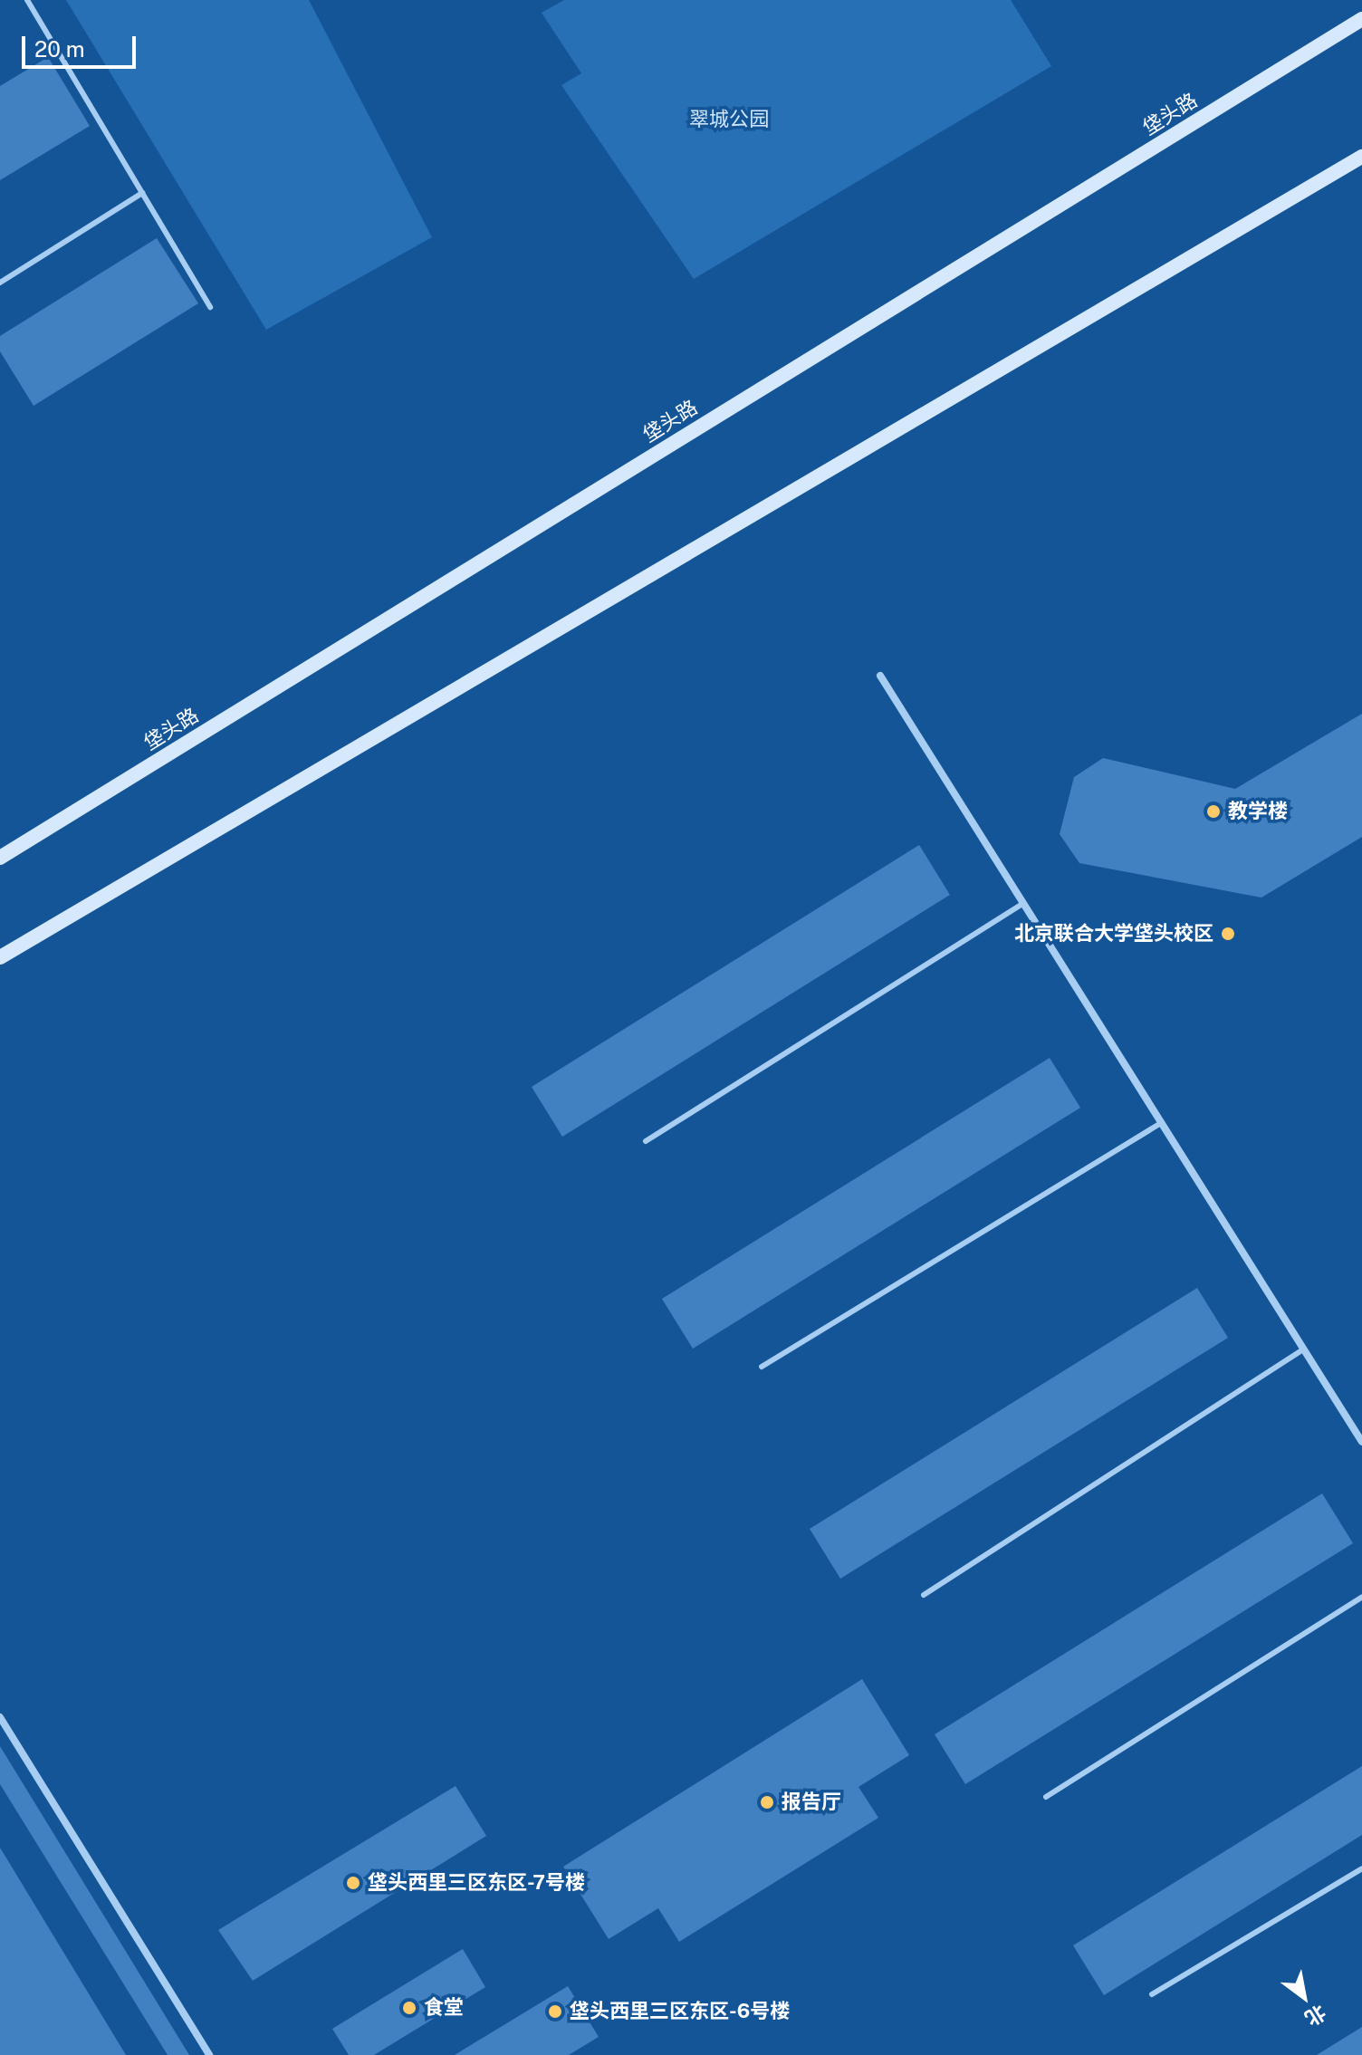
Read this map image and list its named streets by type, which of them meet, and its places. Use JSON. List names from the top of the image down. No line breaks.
{"streets":{"main road":["垡头路"]},"parks":["翠城公园"],"places":["教学楼","北京联合大学垡头校区","报告厅","垡头西里三区东区-7号楼","食堂","垡头西里三区东区-6号楼"],"scale_bar":"20 m","north":"bottom right"}
